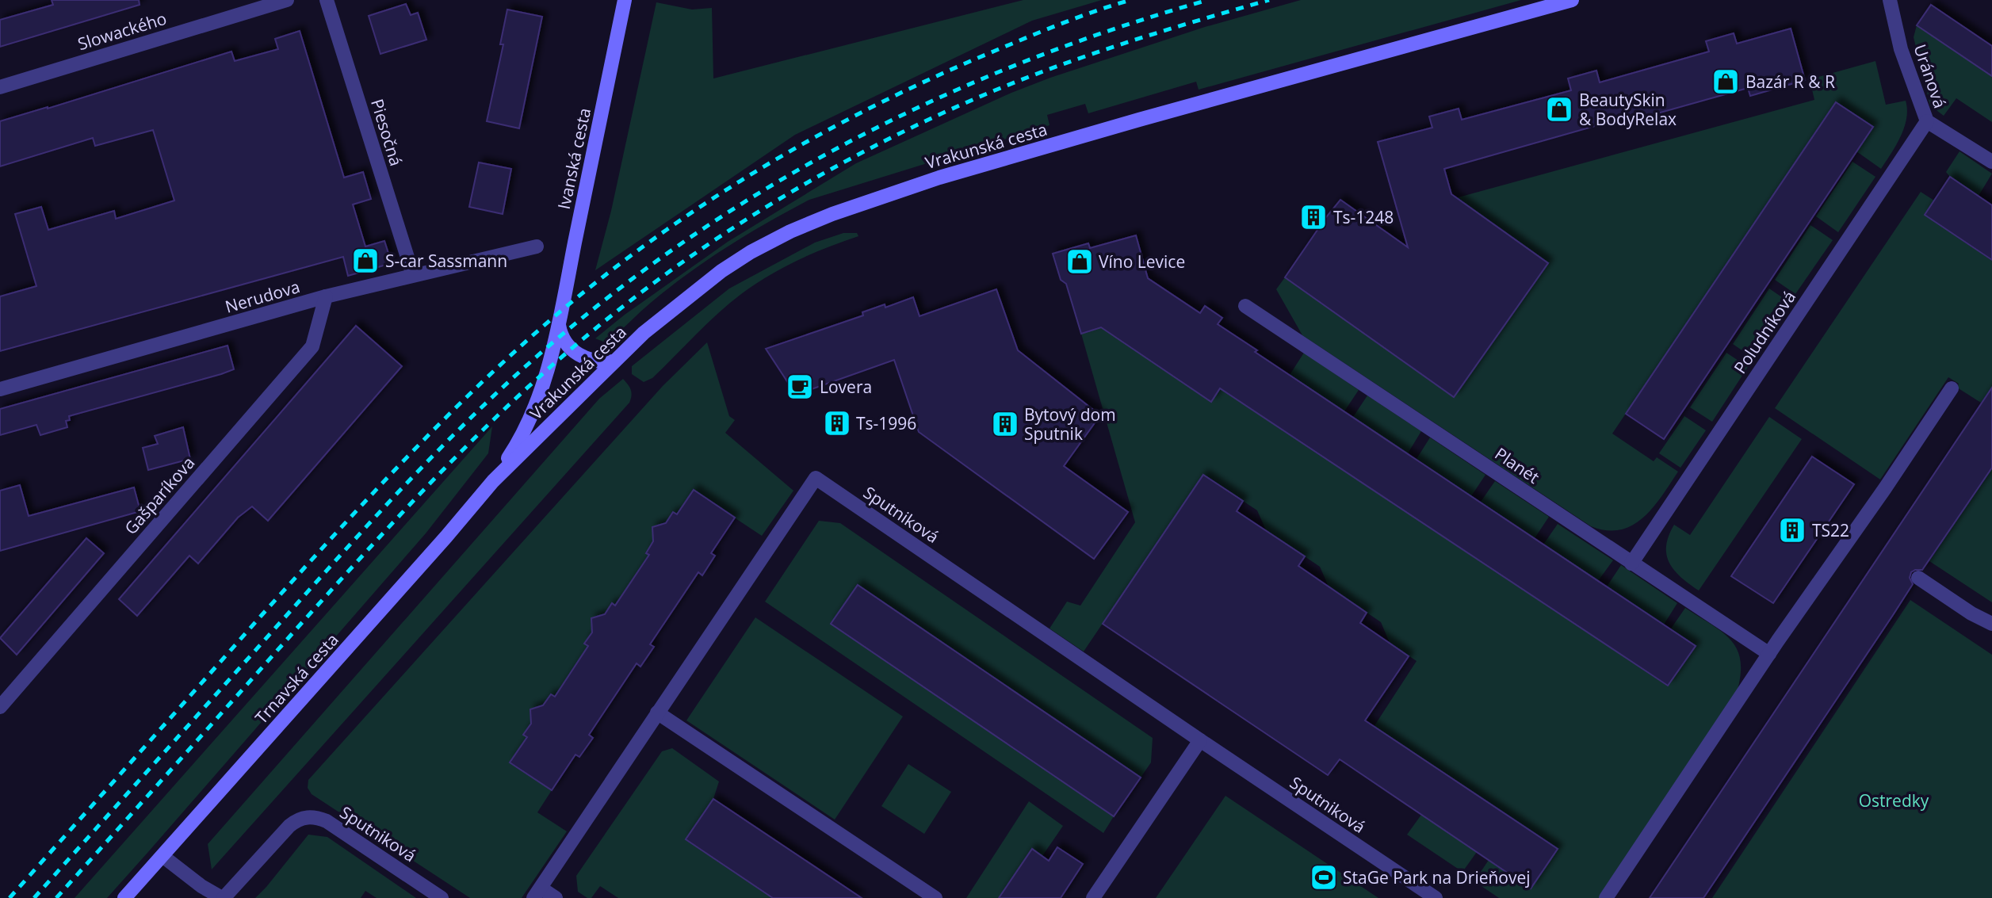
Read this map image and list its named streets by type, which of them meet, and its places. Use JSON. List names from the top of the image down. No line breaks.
{"streets":{"main road":["Vrakunská cesta","Ivanská cesta","Trnavská cesta"],"street":["Slowackého","Uránová","Piesočná","Nerudova","Poludníková","Planét","Gašparíkova","Sputniková"]},"crossings":[["Uránová","Poludníková"],["Piesočná","Nerudova"],["Vrakunská cesta","Ivanská cesta"],["Vrakunská cesta","Trnavská cesta"],["Ivanská cesta","Trnavská cesta"],["Nerudova","Gašparíkova"],["Poludníková","Planét"]],"parks":["Ostredky"],"places":{"shop":["Bazár R & R","BeautySkin & BodyRelax","S-car Sassmann","Víno Levice"],"building":["Ts-1248","Ts-1996","Bytový dom Sputnik","TS22"],"cafe":["Lovera"],"sports":["StaGe Park na Drieňovej"]}}
